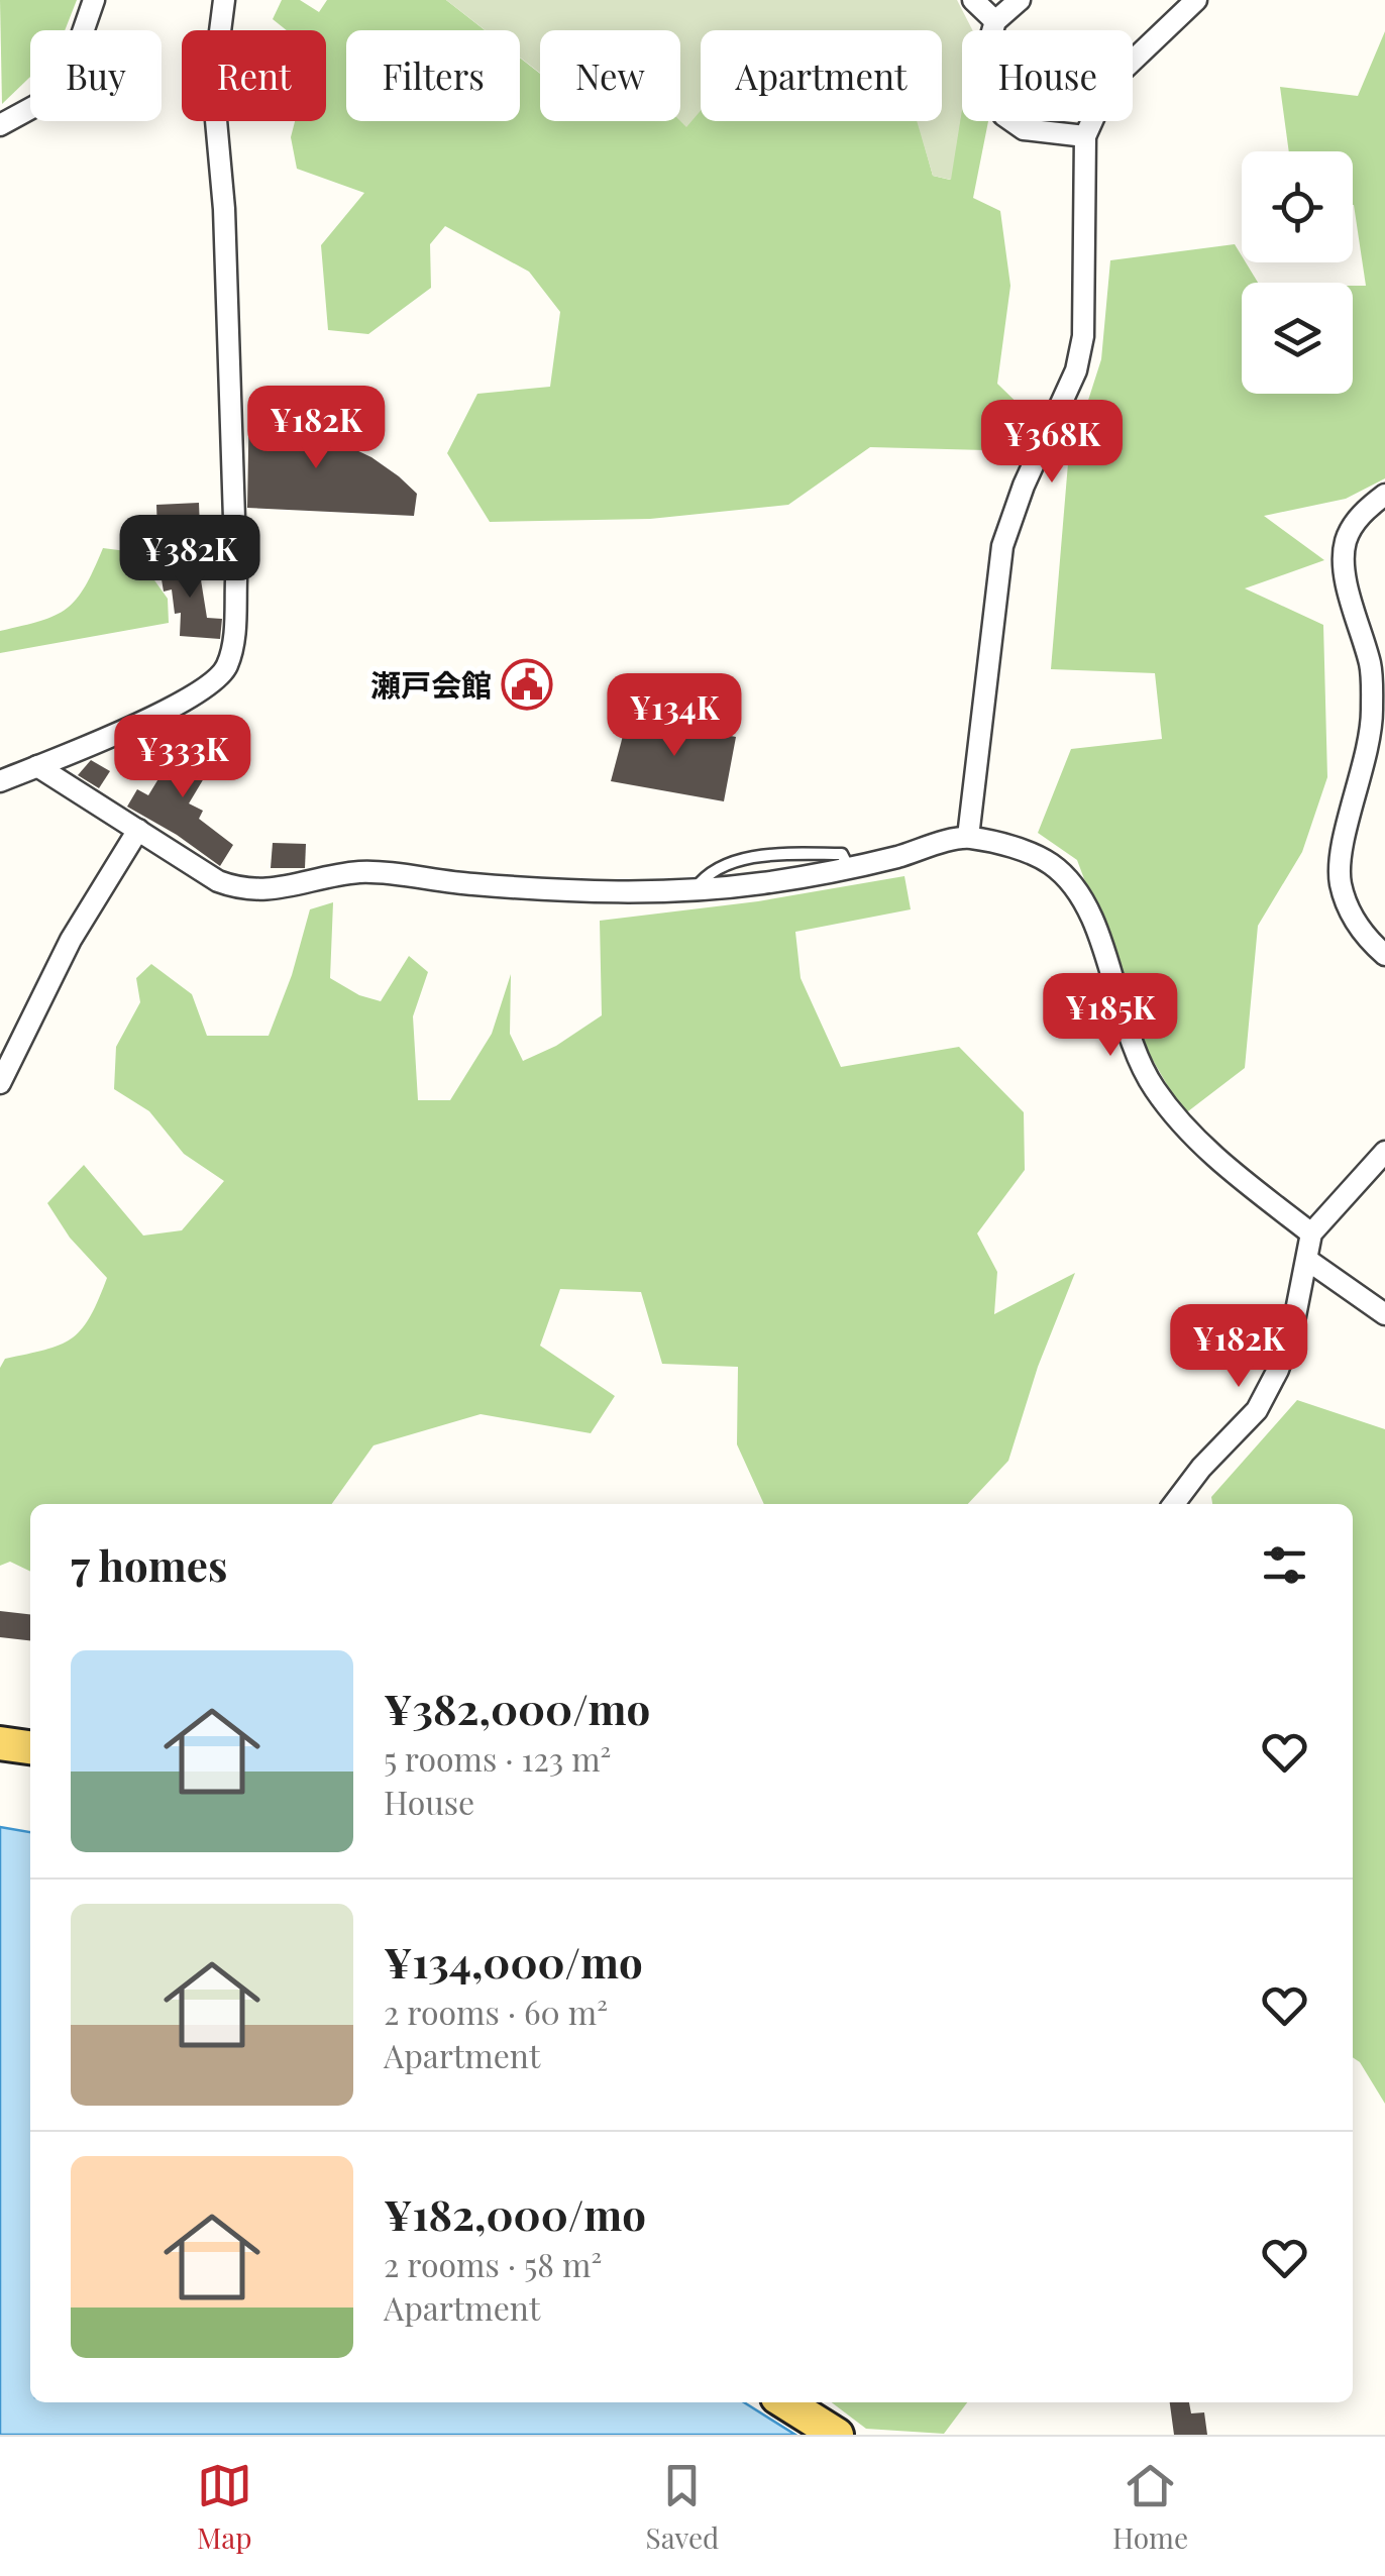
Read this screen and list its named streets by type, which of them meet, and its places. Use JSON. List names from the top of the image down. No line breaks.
{"places":{"public building":["瀬戸会館"]},"page":{"chip":["Buy","Rent","Filters","New","Apartment","House"],"price":["¥182K","¥368K","¥382K","¥134K","¥333K","¥185K","¥182K"],"heading":"7 homes","list":[{"name":"¥382,000/mo","note":"5 rooms · 123 m² · House"},{"name":"¥134,000/mo","note":"2 rooms · 60 m² · Apartment"},{"name":"¥182,000/mo","note":"2 rooms · 58 m² · Apartment"}],"tabs":["Map","Saved","Home"]}}
